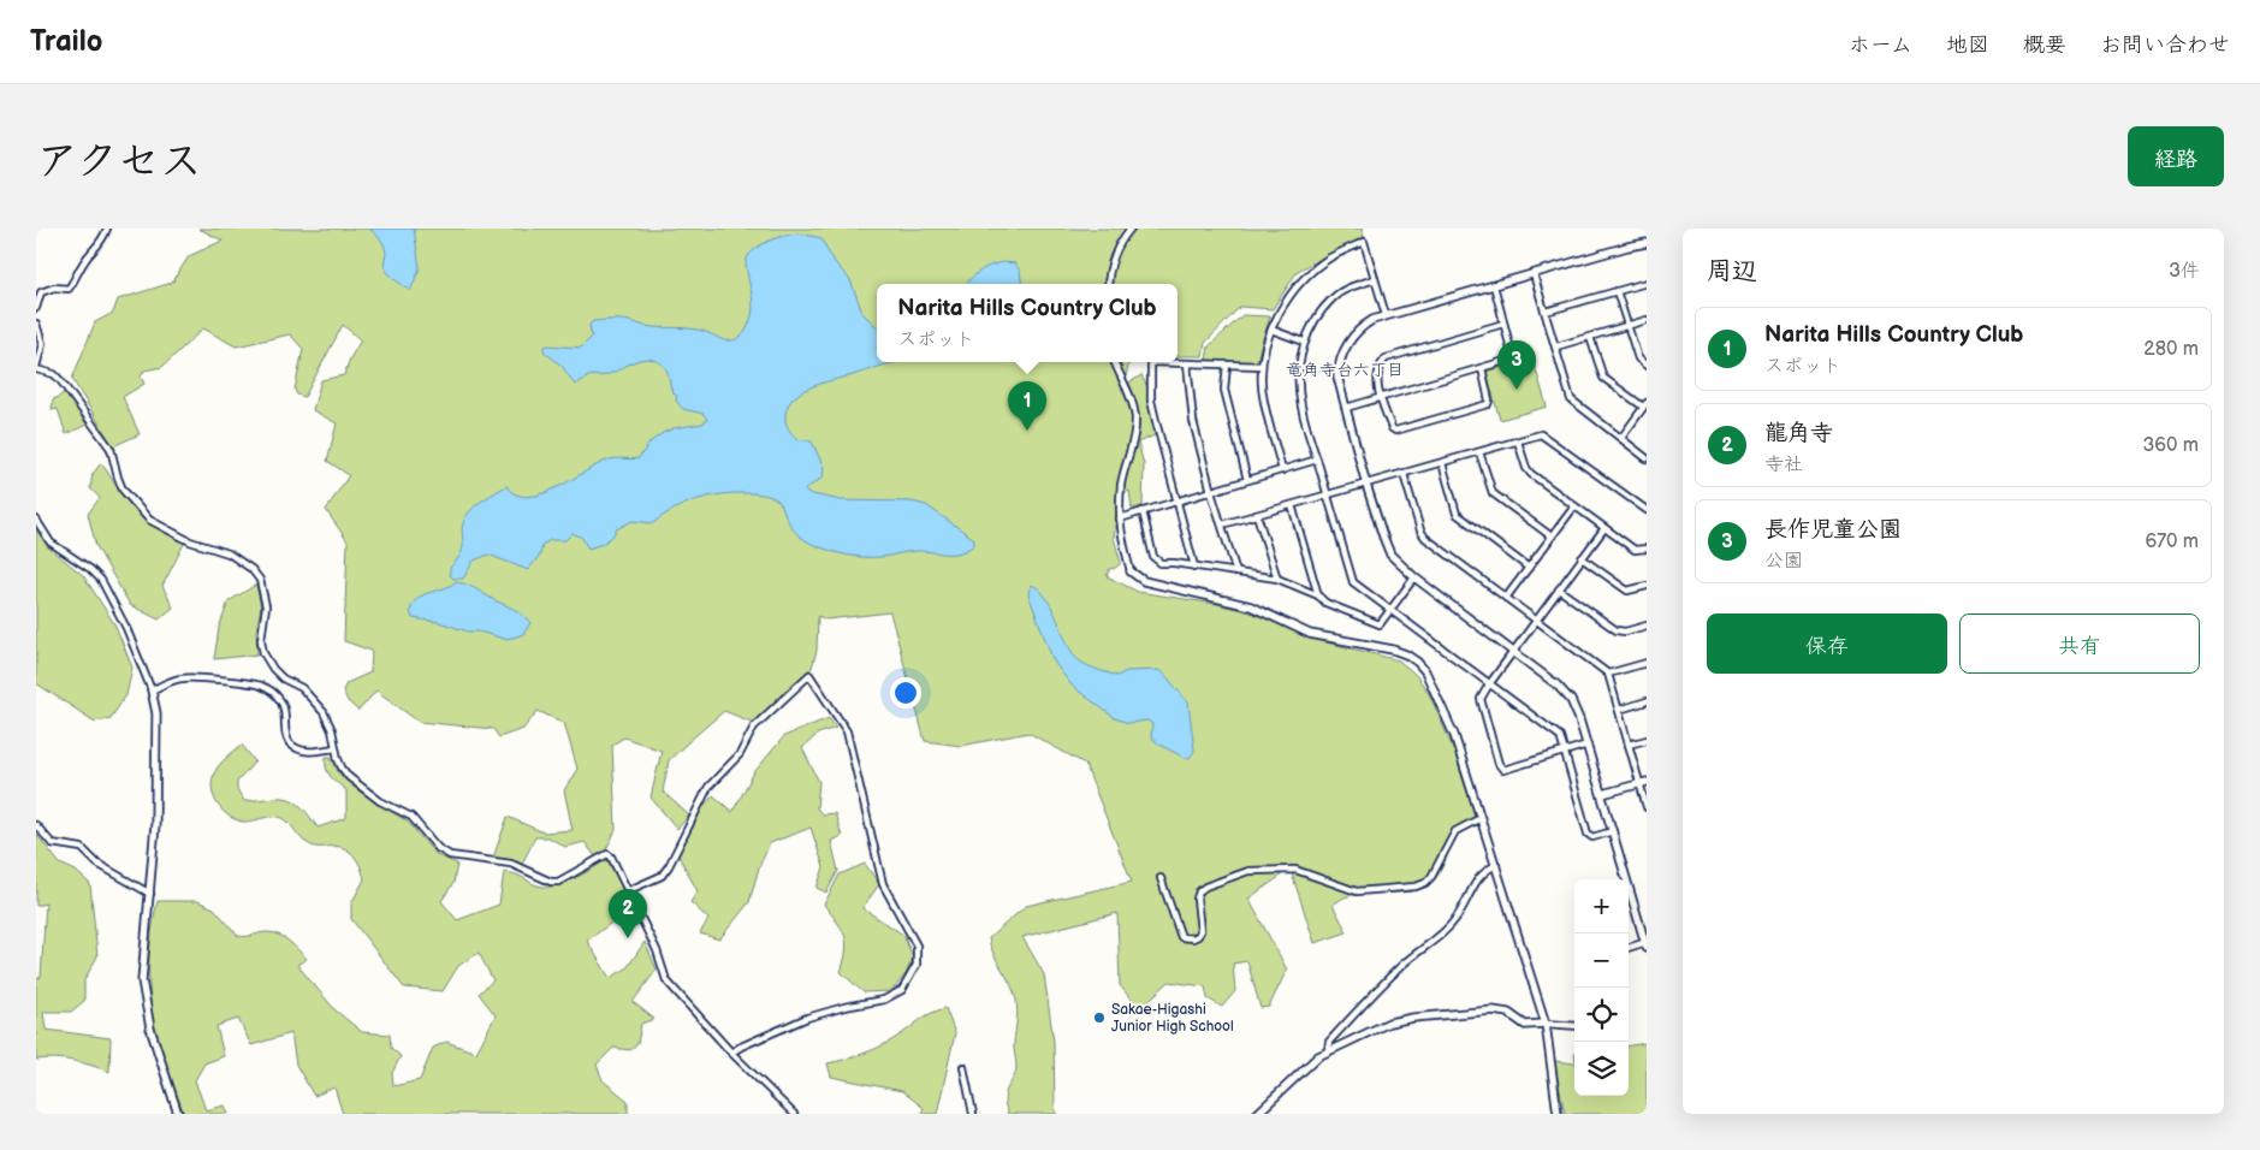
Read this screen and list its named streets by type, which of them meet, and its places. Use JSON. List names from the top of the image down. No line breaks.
{"districts":["竜角寺台六丁目"],"places":["Sakae-Higashi Junior High School"],"page":{"header":"Trailo","nav":["ホーム","地図","概要","お問い合わせ"],"title":"アクセス","buttons":["経路",["保存","共有"]],"heading":["周辺","3件"],"popup":["Narita Hills Country Club","スポット"],"list":[{"mark":"1","name":"Narita Hills Country Club","note":"スポット","value":"280 m"},{"mark":"2","name":"龍角寺","note":"寺社","value":"360 m"},{"mark":"3","name":"長作児童公園","note":"公園","value":"670 m"}],"pins":["3","1","2"],"map_buttons":["+","−"]}}
